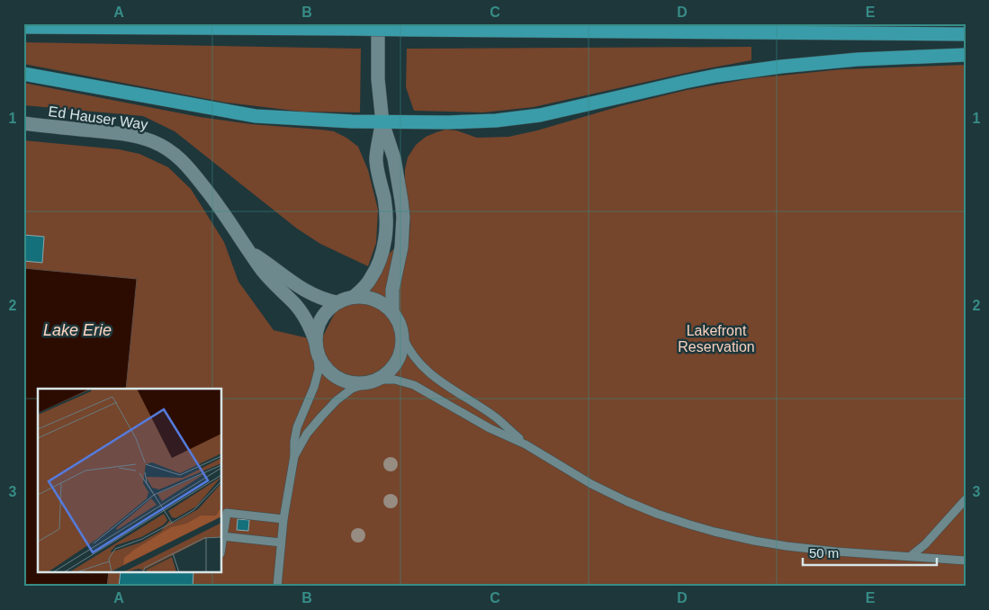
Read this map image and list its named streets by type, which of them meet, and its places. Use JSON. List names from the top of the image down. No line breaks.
{"streets":{"street":["Ed Hauser Way"]},"water":["Lake Erie"],"parks":["Lakefront Reservation"],"scale_bar":"50 m","grid":{"columns":["A","B","C","D","E"],"rows":["1","2","3"]}}
